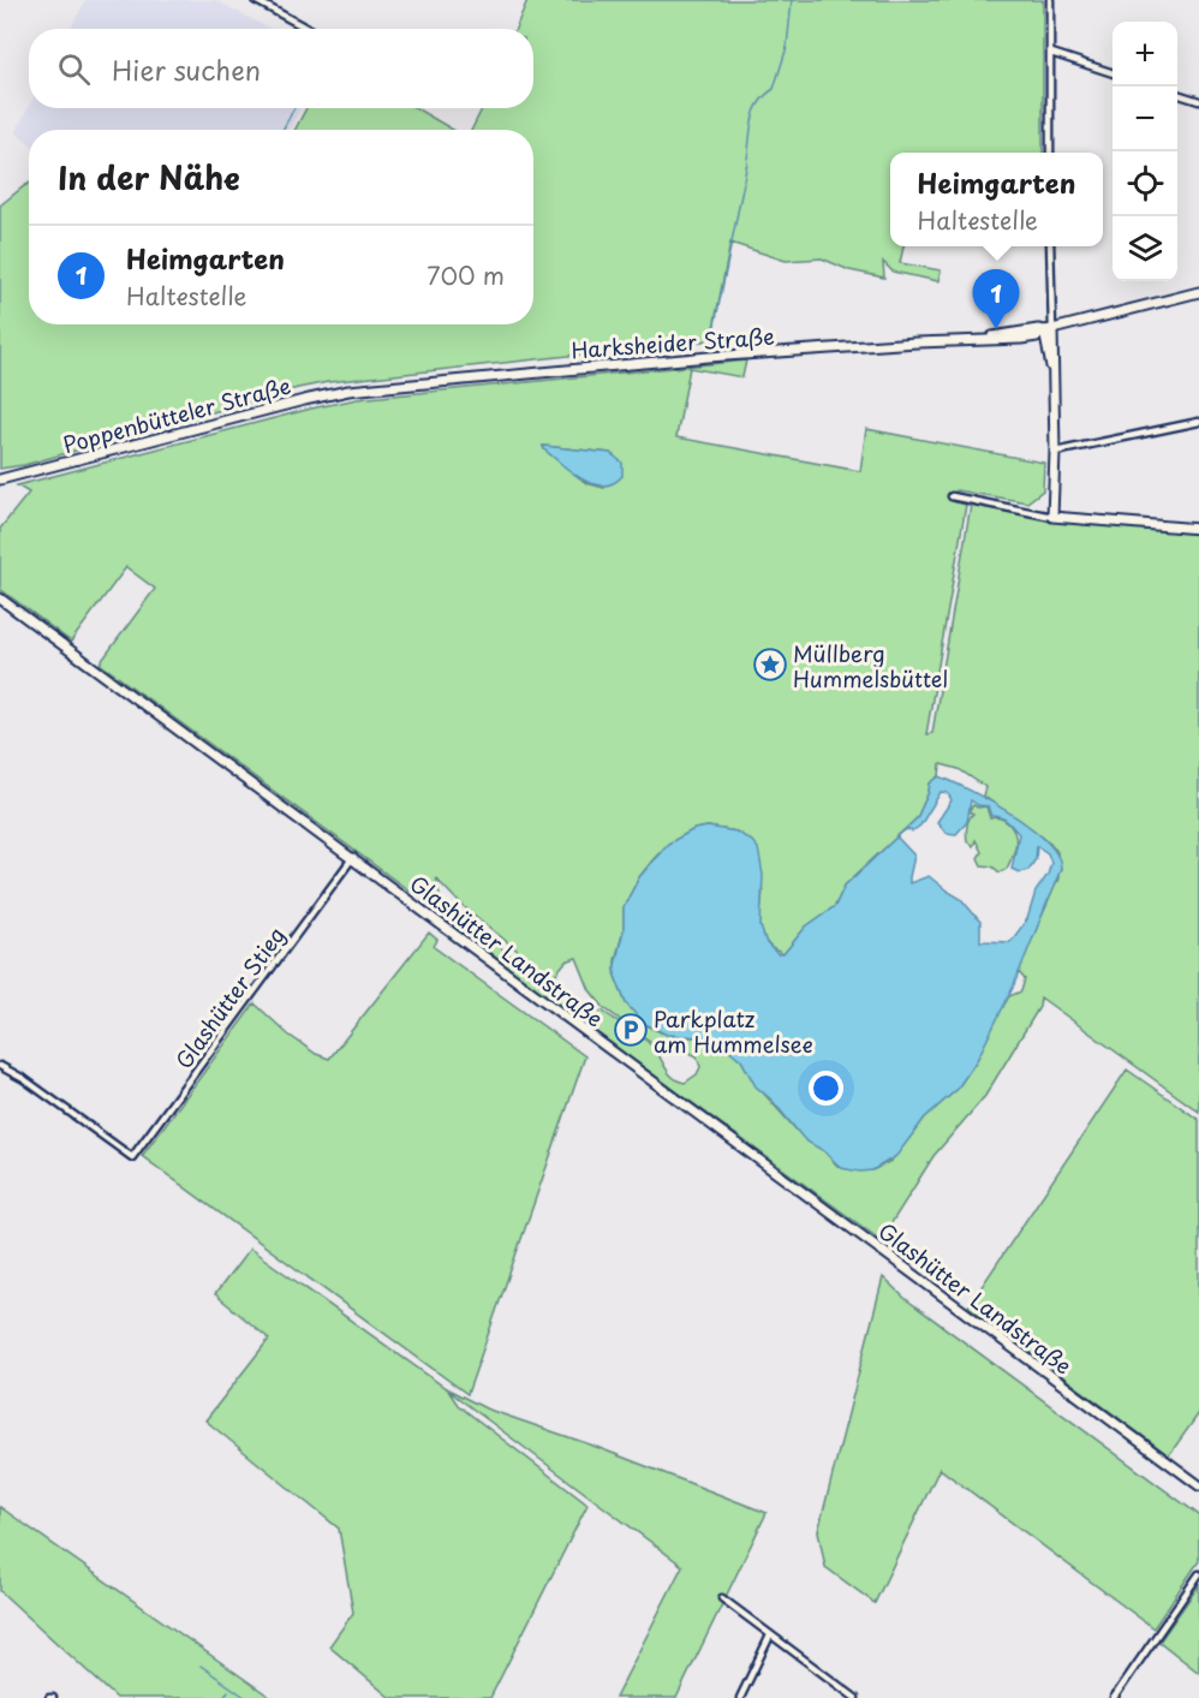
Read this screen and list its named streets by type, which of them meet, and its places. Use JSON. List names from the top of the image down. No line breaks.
{"streets":{"street":["Harksheider Straße","Poppenbütteler Straße","Glashütter Landstraße","Glashütter Stieg"]},"crossings":[["Harksheider Straße","Poppenbütteler Straße"],["Glashütter Landstraße","Glashütter Stieg"]],"places":{"place":["Müllberg Hummelsbüttel"],"parking":["Parkplatz am Hummelsee"]},"page":{"map_buttons":["+","−"],"search":"Hier suchen","heading":"In der Nähe","popup":["Heimgarten","Haltestelle"],"list":[{"mark":"1","name":"Heimgarten","note":"Haltestelle","value":"700 m"}],"pins":"1"}}
